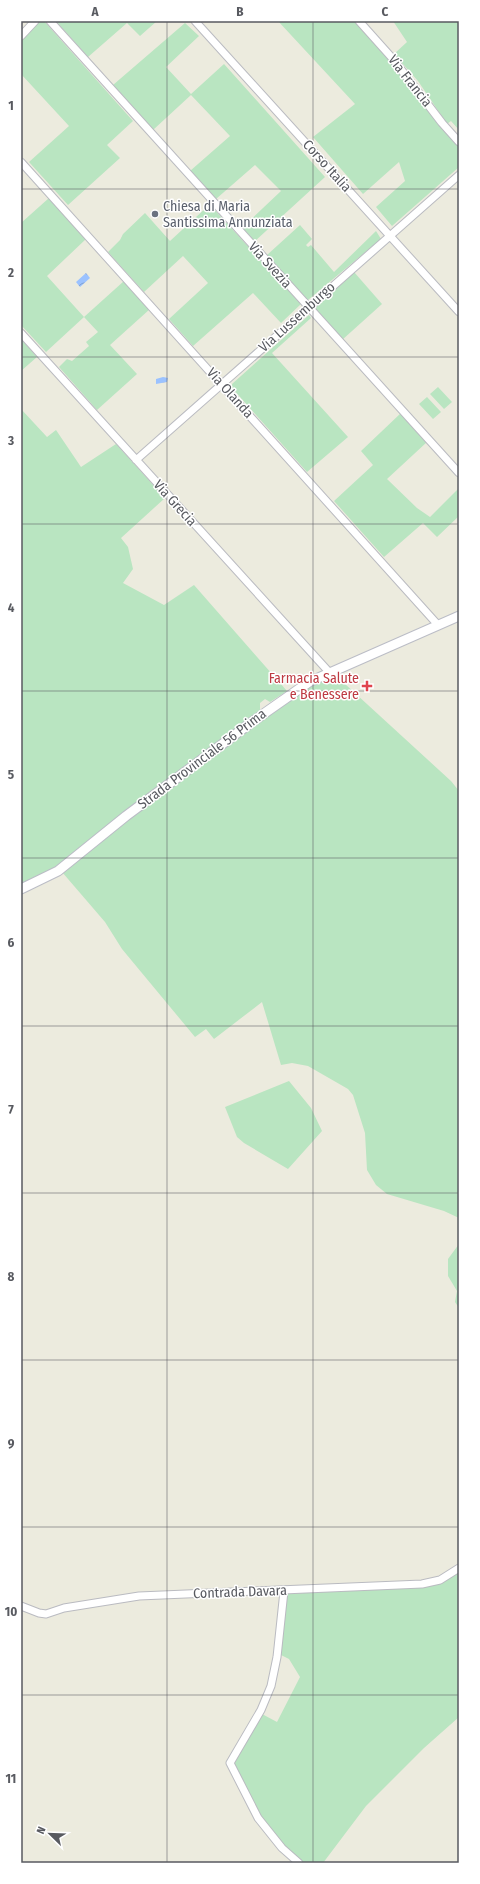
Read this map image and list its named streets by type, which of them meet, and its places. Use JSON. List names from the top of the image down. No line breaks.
{"streets":{"street":["Via Francia","Corso Italia","Via Svezia","Via Lussemburgo","Via Olanda","Via Grecia","Strada Provinciale 56 Prima","Contrada Davara"]},"crossings":[["Corso Italia","Via Lussemburgo"],["Via Svezia","Via Lussemburgo"],["Via Lussemburgo","Via Olanda"],["Via Lussemburgo","Via Grecia"],["Via Olanda","Strada Provinciale 56 Prima"],["Via Grecia","Strada Provinciale 56 Prima"]],"places":{"other":["Chiesa di Maria Santissima Annunziata"],"health":["Farmacia Salute e Benessere"]},"north":"top left","grid":{"columns":["A","B","C"],"rows":["1","2","3","4","5","6","7","8","9","10","11"]}}
